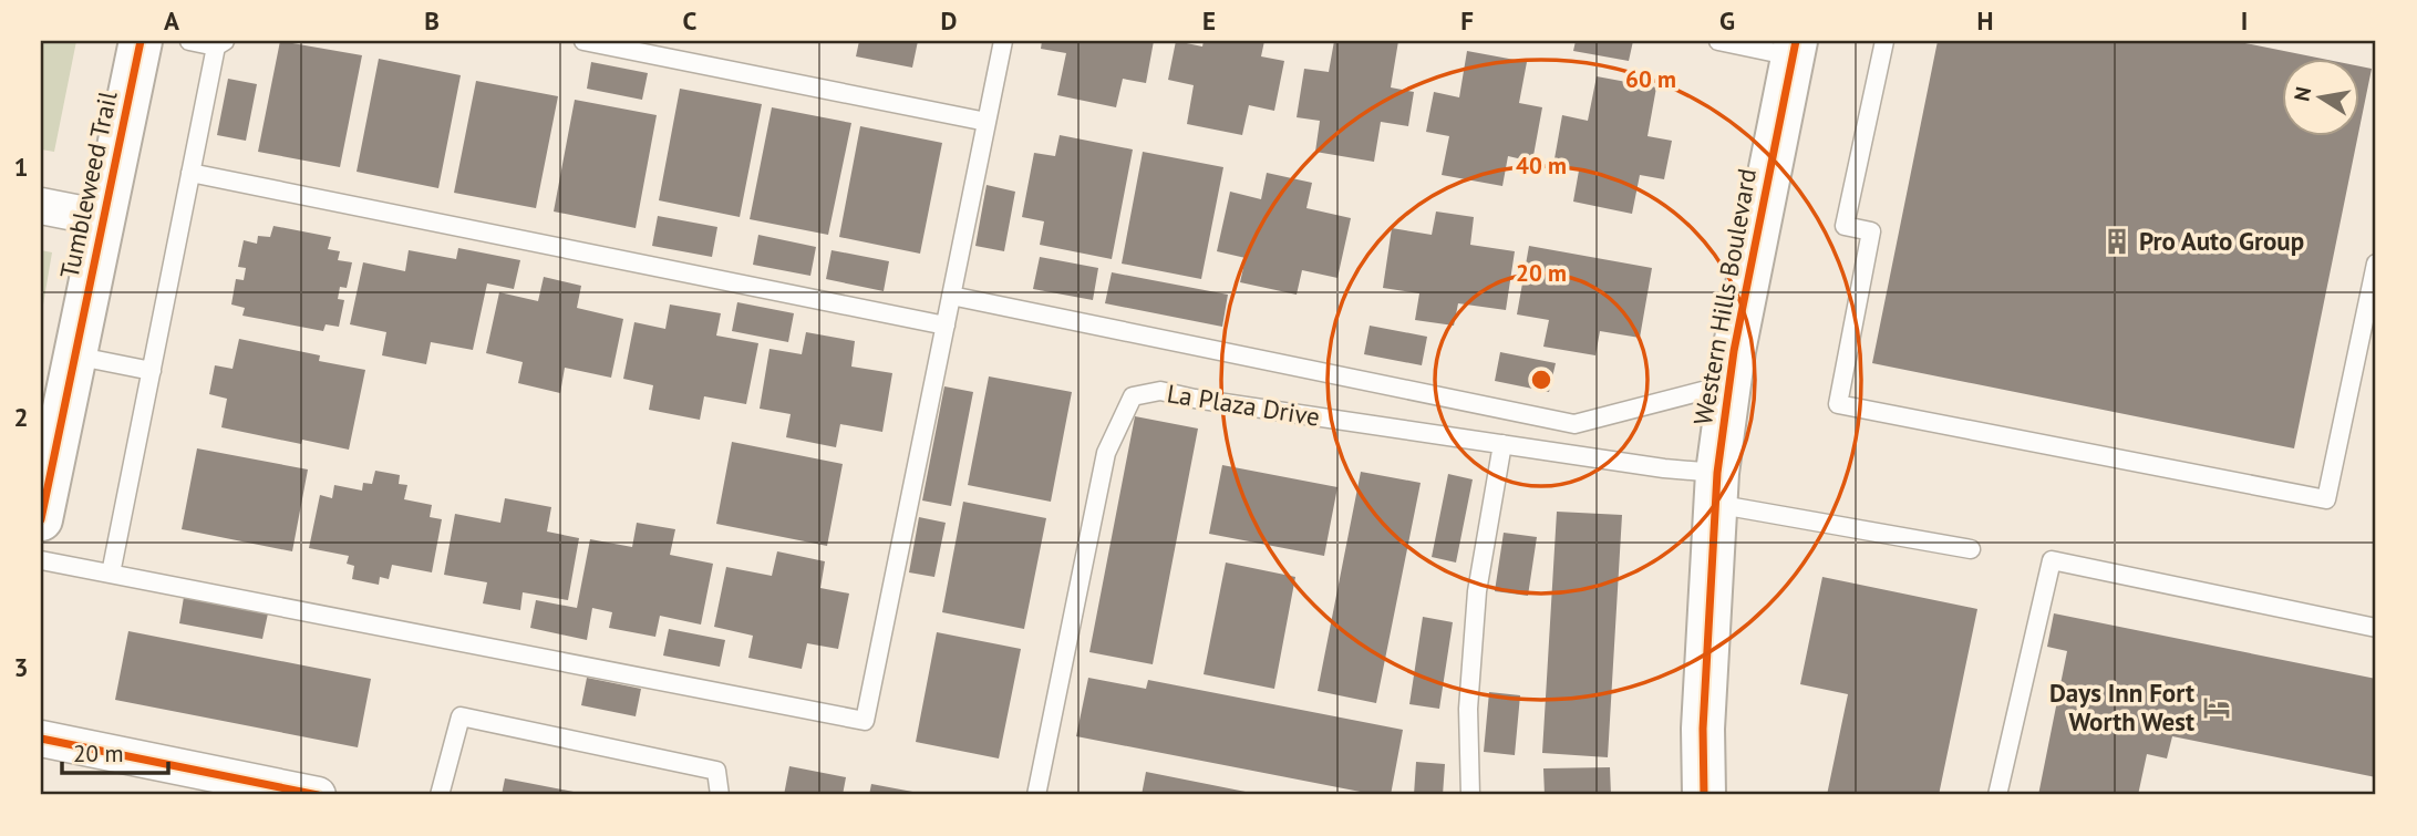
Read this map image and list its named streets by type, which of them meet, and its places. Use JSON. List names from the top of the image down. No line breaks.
{"streets":{"street":["Tumbleweed Trail","Western Hills Boulevard"],"lane":["La Plaza Drive"]},"crossings":[["Western Hills Boulevard","La Plaza Drive"]],"places":{"building":["Pro Auto Group"],"hotel":["Days Inn Fort Worth West"]},"scale_bar":"20 m","north":"left","grid":{"columns":["A","B","C","D","E","F","G","H","I"],"rows":["1","2","3"]},"rings":["60 m","40 m","20 m"]}
